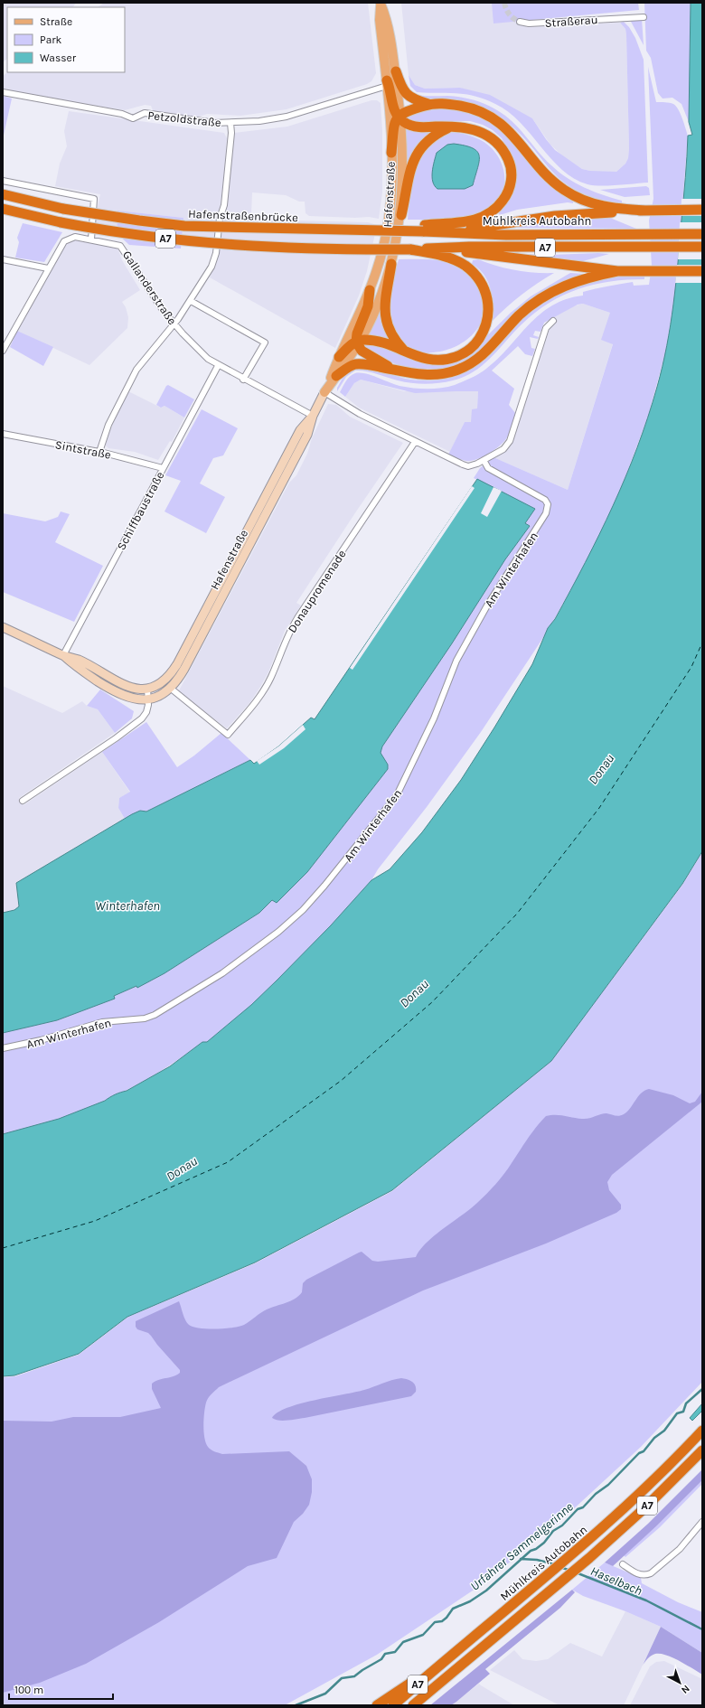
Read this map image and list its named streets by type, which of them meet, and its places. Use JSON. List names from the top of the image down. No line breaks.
{"streets":{"highway":["Hafenstraßenbrücke","Mühlkreis Autobahn","A7"],"main road":["Hafenstraße"],"street":["Straßerau","Petzoldstraße","Gallanderstraße","Sintstraße","Schiffbaustraße","Am Winterhafen","Donaupromenade"]},"crossings":[["Petzoldstraße","Hafenstraße"],["Hafenstraße","Gallanderstraße"],["Hafenstraße","Schiffbaustraße"],["Hafenstraße","Donaupromenade"],["Hafenstraßenbrücke","Mühlkreis Autobahn"],["Gallanderstraße","Schiffbaustraße"],["Sintstraße","Schiffbaustraße"]],"water":["Donau","Winterhafen","Urfahrer Sammelgerinne","Haselbach"],"legend":["Straße","Park","Wasser"],"scale_bar":"100 m","north":"bottom right"}
